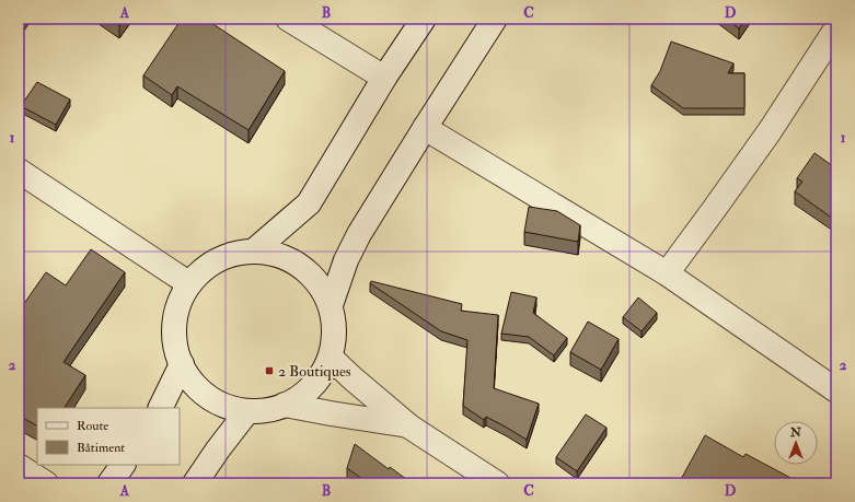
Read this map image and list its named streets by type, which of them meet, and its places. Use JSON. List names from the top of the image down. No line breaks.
{"places":{"transit":["2 Boutiques"]},"legend":["Route","Bâtiment"],"north":"top","grid":{"columns":["A","B","C","D"],"rows":["1","2"]}}
